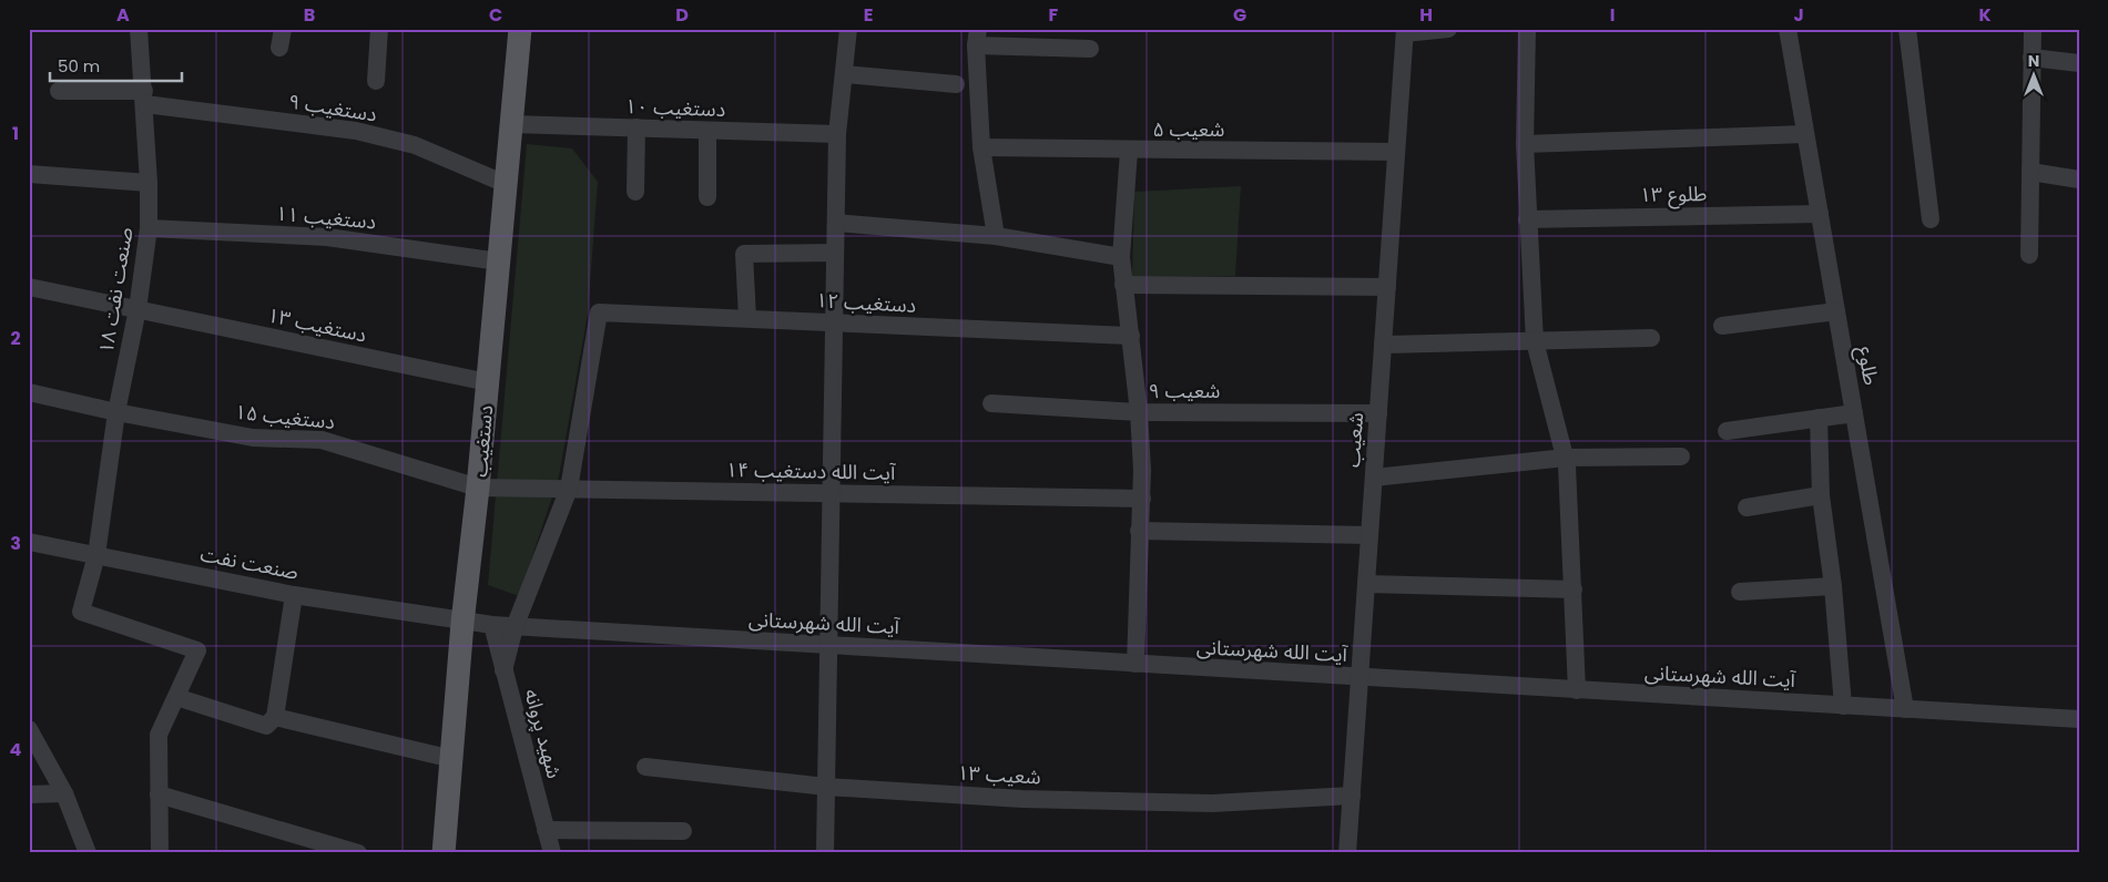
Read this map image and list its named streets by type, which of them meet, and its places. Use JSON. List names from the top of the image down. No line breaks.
{"streets":{"main road":["دستغیب"],"street":["دستغیب ۹","دستغیب ۱۰","شعیب ۵","طلوع ۱۳","دستغیب ۱۱","صنعت نفت ۱۸","دستغیب ۱۲","دستغیب ۱۳","طلوع","شعیب ۹","دستغیب ۱۵","شعیب","آیت الله دستغیب ۱۴","صنعت نفت","آیت الله شهرستانی","شهید پروانه","شعیب ۱۳"]},"crossings":[["دستغیب ۹","صنعت نفت ۱۸"],["دستغیب ۹","دستغیب"],["دستغیب ۱۰","دستغیب"],["شعیب ۵","شعیب"],["طلوع ۱۳","طلوع"],["دستغیب ۱۱","صنعت نفت ۱۸"],["دستغیب ۱۱","دستغیب"],["صنعت نفت ۱۸","دستغیب ۱۳"],["صنعت نفت ۱۸","دستغیب ۱۵"],["صنعت نفت ۱۸","صنعت نفت"],["دستغیب ۱۲","آیت الله دستغیب ۱۴"],["دستغیب ۱۳","دستغیب"],["طلوع","آیت الله شهرستانی"],["شعیب ۹","شعیب"],["دستغیب ۱۵","دستغیب"],["دستغیب ۱۵","آیت الله دستغیب ۱۴"],["شعیب","آیت الله شهرستانی"],["شعیب","شعیب ۱۳"],["دستغیب","آیت الله دستغیب ۱۴"],["دستغیب","صنعت نفت"],["دستغیب","آیت الله شهرستانی"],["صنعت نفت","آیت الله شهرستانی"],["آیت الله شهرستانی","شهید پروانه"]],"scale_bar":"50 m","north":"top","grid":{"columns":["A","B","C","D","E","F","G","H","I","J","K"],"rows":["1","2","3","4"]}}
